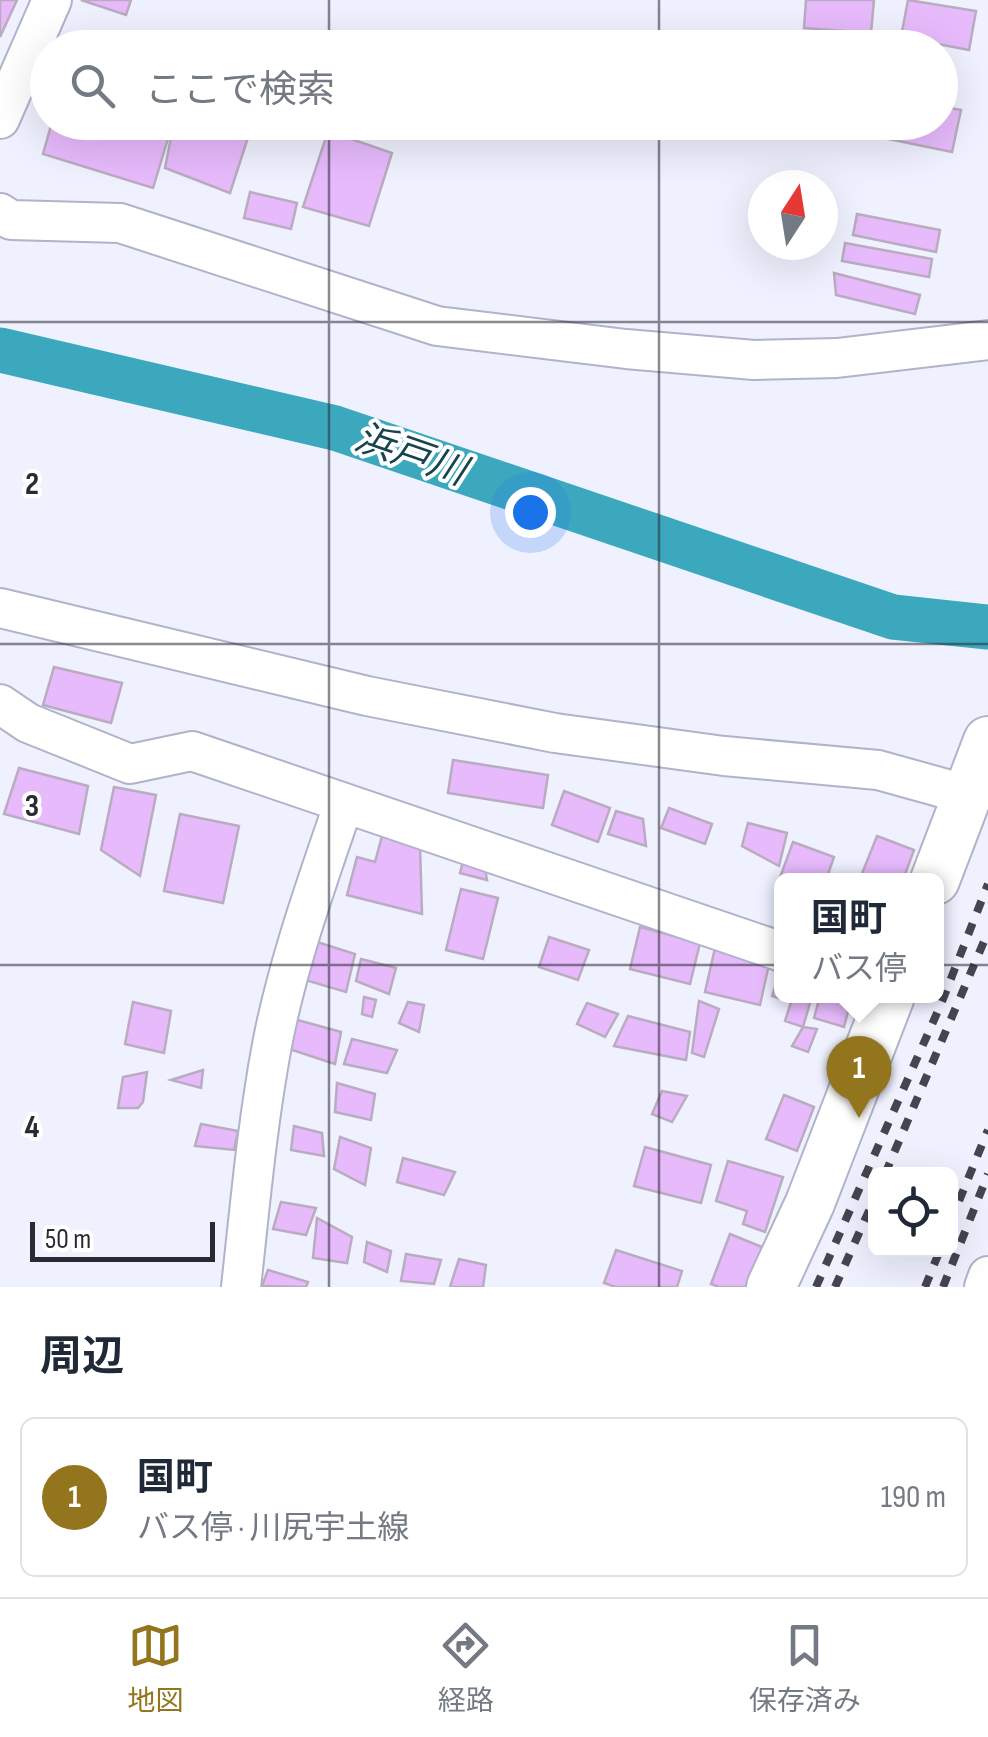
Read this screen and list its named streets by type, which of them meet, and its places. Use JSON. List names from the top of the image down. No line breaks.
{"water":["浜戸川"],"scale_bar":"50 m","north":"top","page":{"search":"ここで検索","popup":["国町","バス停"],"pins":"1","scale":"50 m","heading":"周辺","list":[{"mark":"1","name":"国町","note":"バス停 · 川尻宇土線","value":"190 m"}],"nav":["地図","経路","保存済み"]},"grid":{"rows":["2","3","4"]}}
